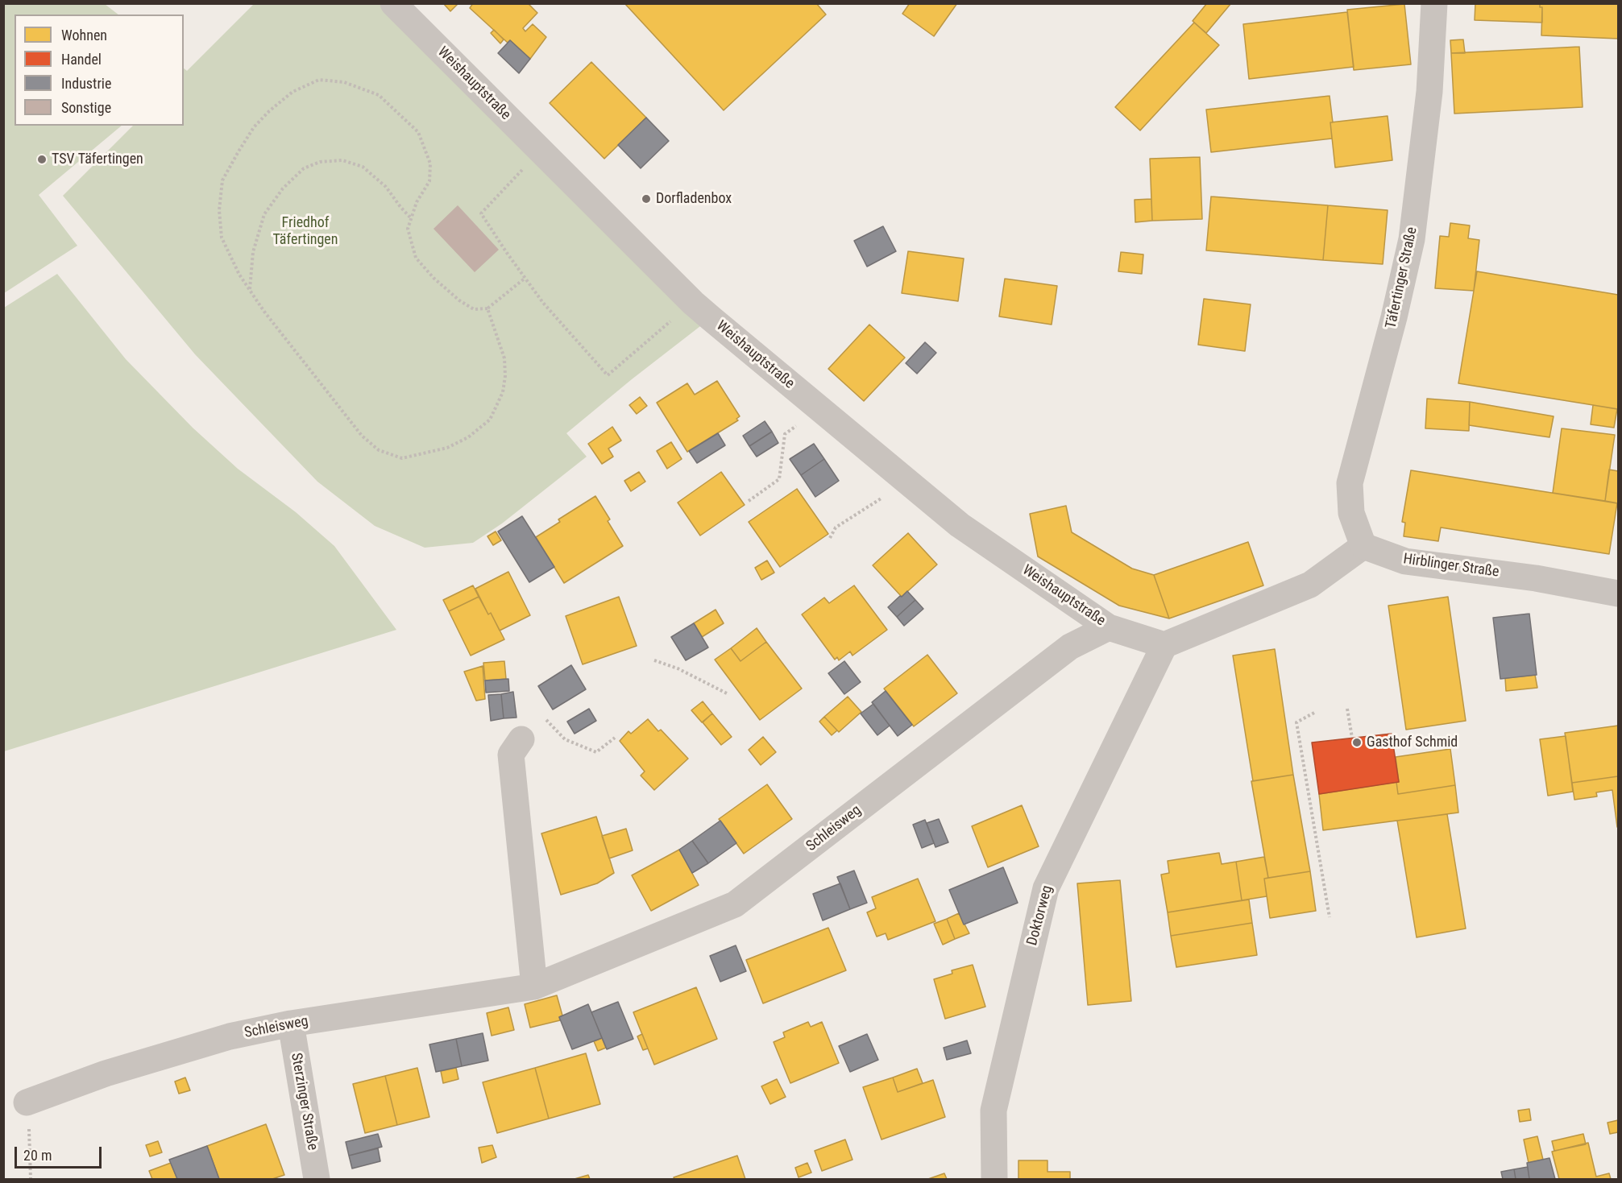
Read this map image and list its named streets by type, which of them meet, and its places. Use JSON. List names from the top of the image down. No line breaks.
{"streets":{"street":["Weishauptstraße","Täfertinger Straße","Hirblinger Straße","Schleisweg","Doktorweg","Sterzinger Straße"]},"crossings":[["Weishauptstraße","Schleisweg"],["Weishauptstraße","Doktorweg"],["Täfertinger Straße","Hirblinger Straße"],["Schleisweg","Sterzinger Straße"]],"parks":["Friedhof Täfertingen"],"places":["TSV Täfertingen","Dorfladenbox","Gasthof Schmid"],"legend":["Wohnen","Handel","Industrie","Sonstige"],"scale_bar":"20 m"}
